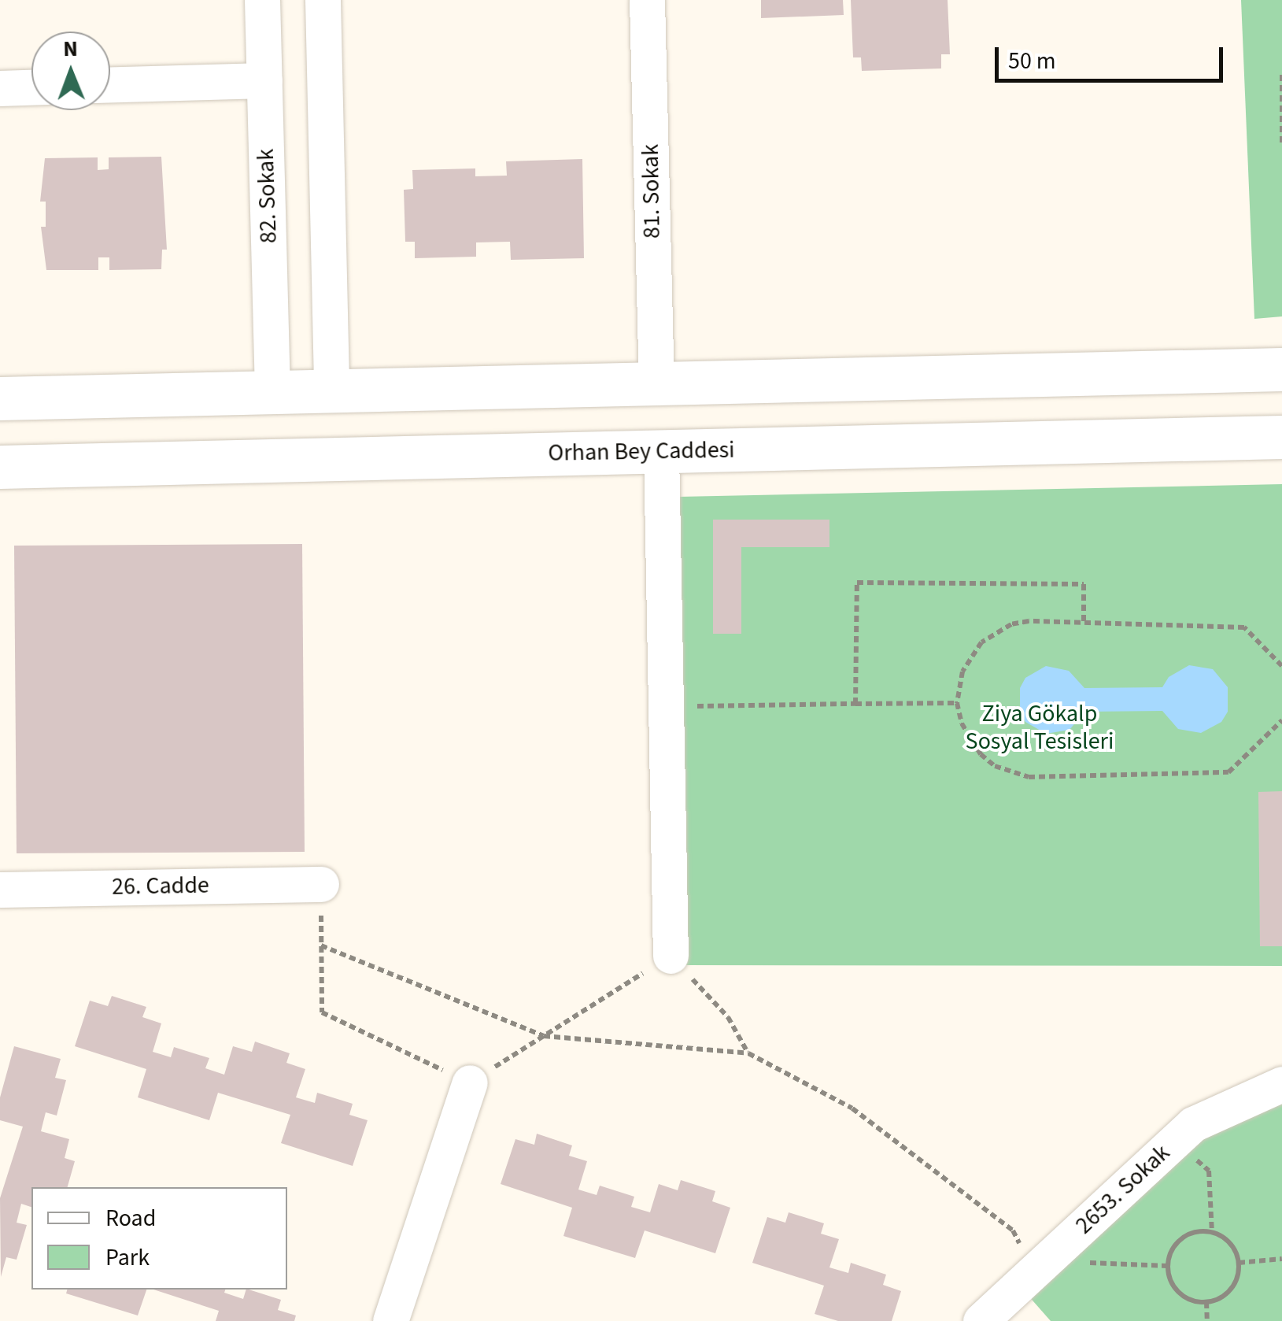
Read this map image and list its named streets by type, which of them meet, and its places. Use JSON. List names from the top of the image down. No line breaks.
{"streets":{"main road":["Orhan Bey Caddesi"],"street":["81. Sokak","82. Sokak","26. Cadde","2653. Sokak"]},"parks":["Ziya Gökalp Sosyal Tesisleri"],"legend":["Road","Park"],"scale_bar":"50 m","north":"top"}
